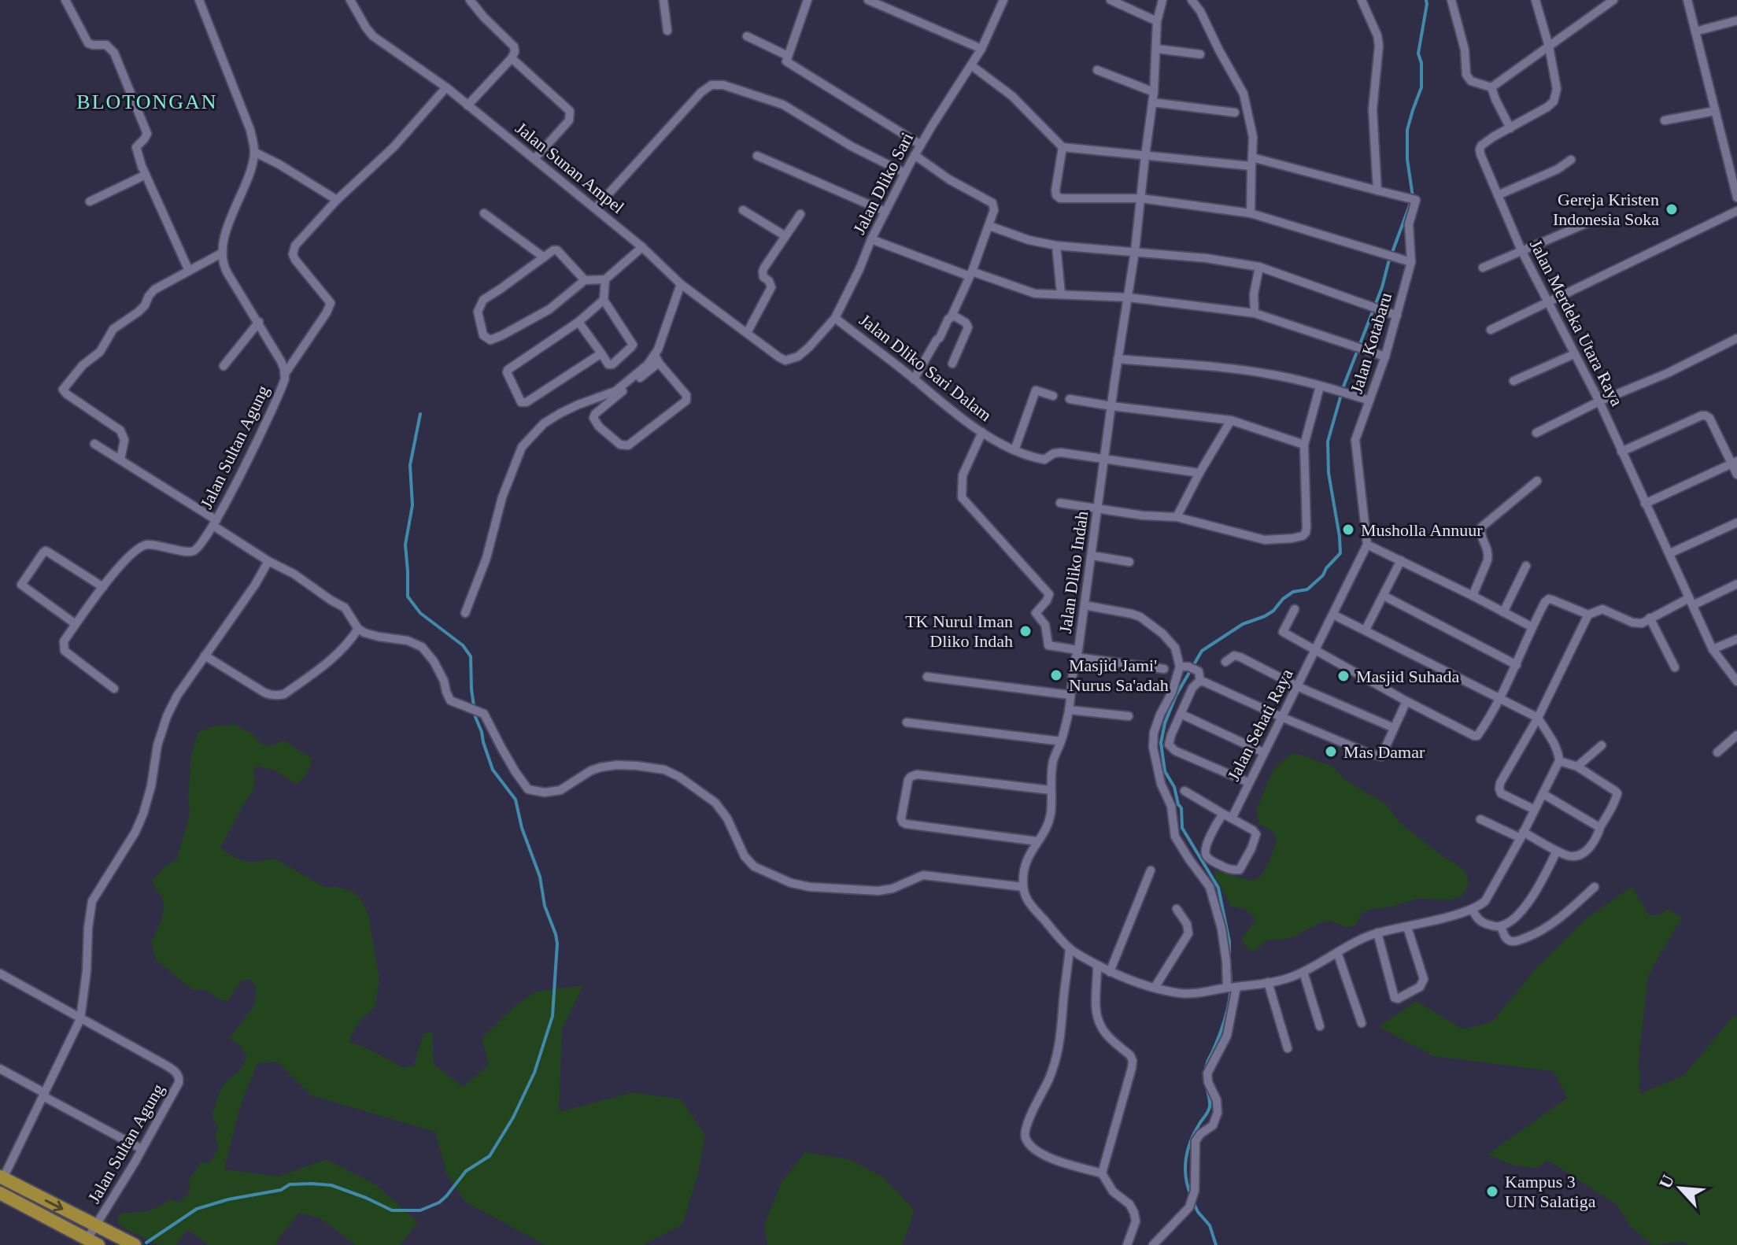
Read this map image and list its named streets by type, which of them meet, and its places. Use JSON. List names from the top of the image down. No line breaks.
{"streets":{"street":["Jalan Sunan Ampel","Jalan Dliko Sari","Jalan Merdeka Utara Raya","Jalan Kotabaru","Jalan Dliko Sari Dalam","Jalan Sultan Agung","Jalan Dliko Indah","Jalan Sehati Raya"]},"crossings":[["Jalan Sunan Ampel","Jalan Dliko Sari"],["Jalan Dliko Sari","Jalan Dliko Sari Dalam"],["Jalan Kotabaru","Jalan Dliko Indah"],["Jalan Kotabaru","Jalan Sehati Raya"],["Jalan Dliko Sari Dalam","Jalan Dliko Indah"]],"districts":["BLOTONGAN"],"places":["Gereja Kristen Indonesia Soka","Musholla Annuur","TK Nurul Iman Dliko Indah","Masjid Jami' Nurus Sa'adah","Masjid Suhada","Mas Damar","Kampus 3 UIN Salatiga"],"north":"top left"}
